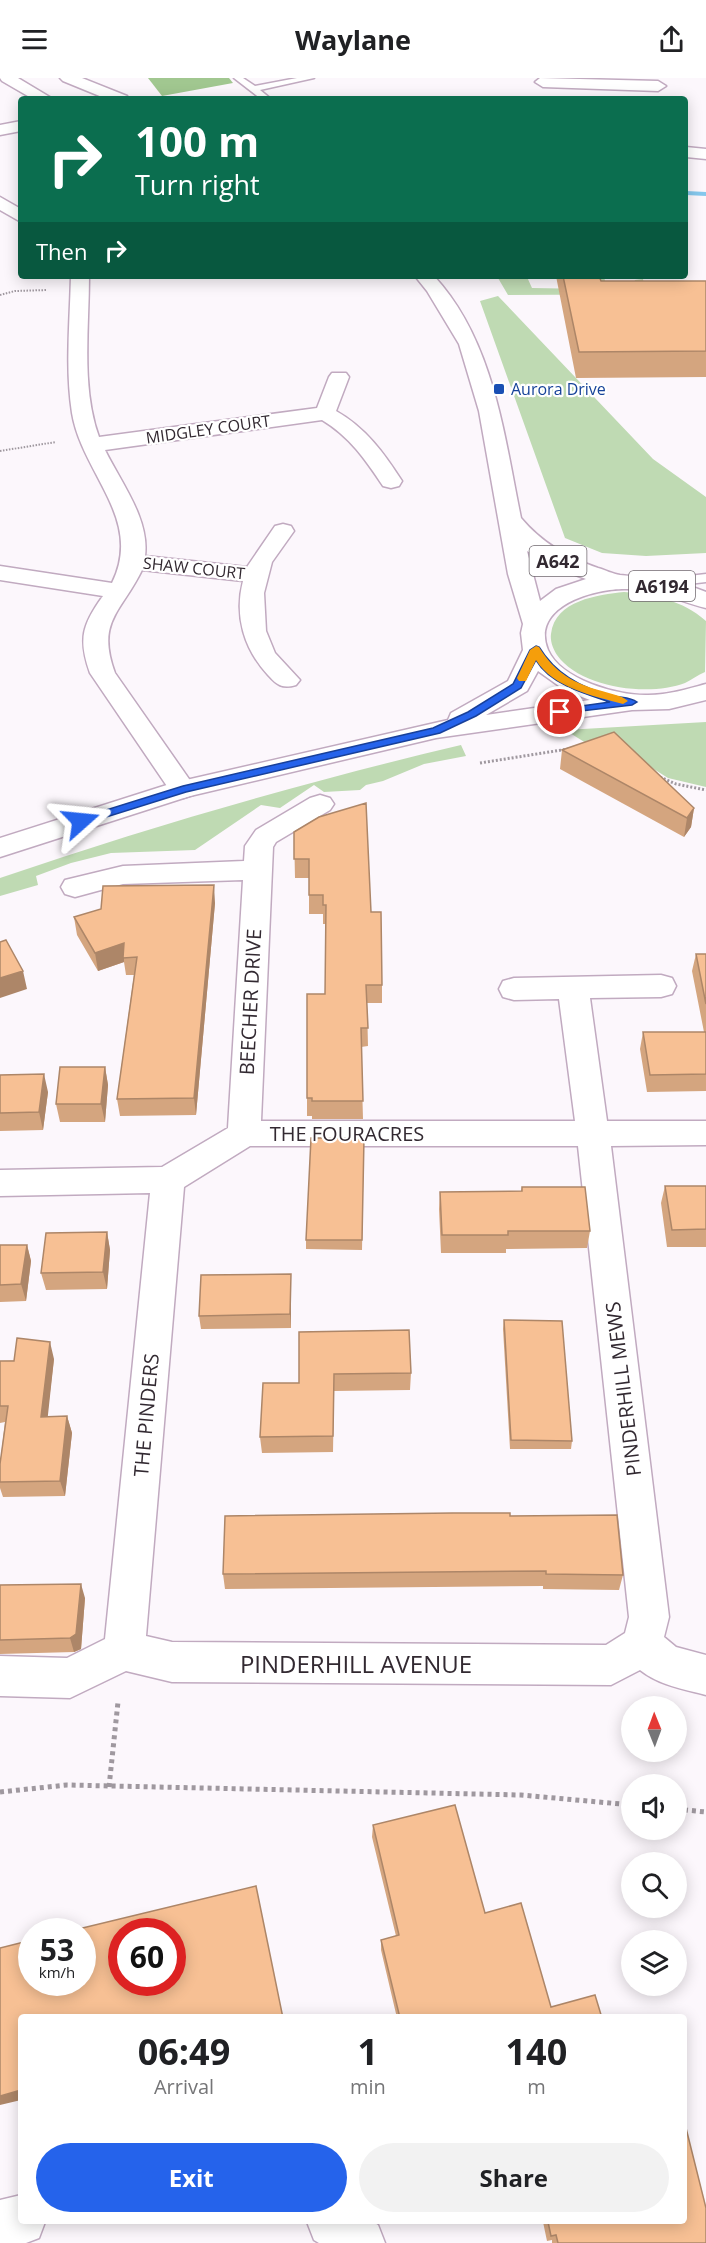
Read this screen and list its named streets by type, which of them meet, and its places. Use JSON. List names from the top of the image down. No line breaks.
{"streets":{"street":["MIDGLEY COURT","A642","SHAW COURT","A6194","BEECHER DRIVE","THE FOURACRES","PINDERHILL MEWS","THE PINDERS","PINDERHILL AVENUE"]},"crossings":[["A642","A6194"],["BEECHER DRIVE","THE FOURACRES"],["THE FOURACRES","PINDERHILL MEWS"],["THE FOURACRES","THE PINDERS"],["PINDERHILL MEWS","PINDERHILL AVENUE"],["THE PINDERS","PINDERHILL AVENUE"]],"places":{"transit":["Aurora Drive"]},"north":"top","page":{"header":"Waylane","turn":["100 m","Turn right"],"then":"Then","speed":"53 km/h","limit":"60","eta":["06:49","Arrival","1","min","140","m"],"buttons":["Exit","Share"]}}
